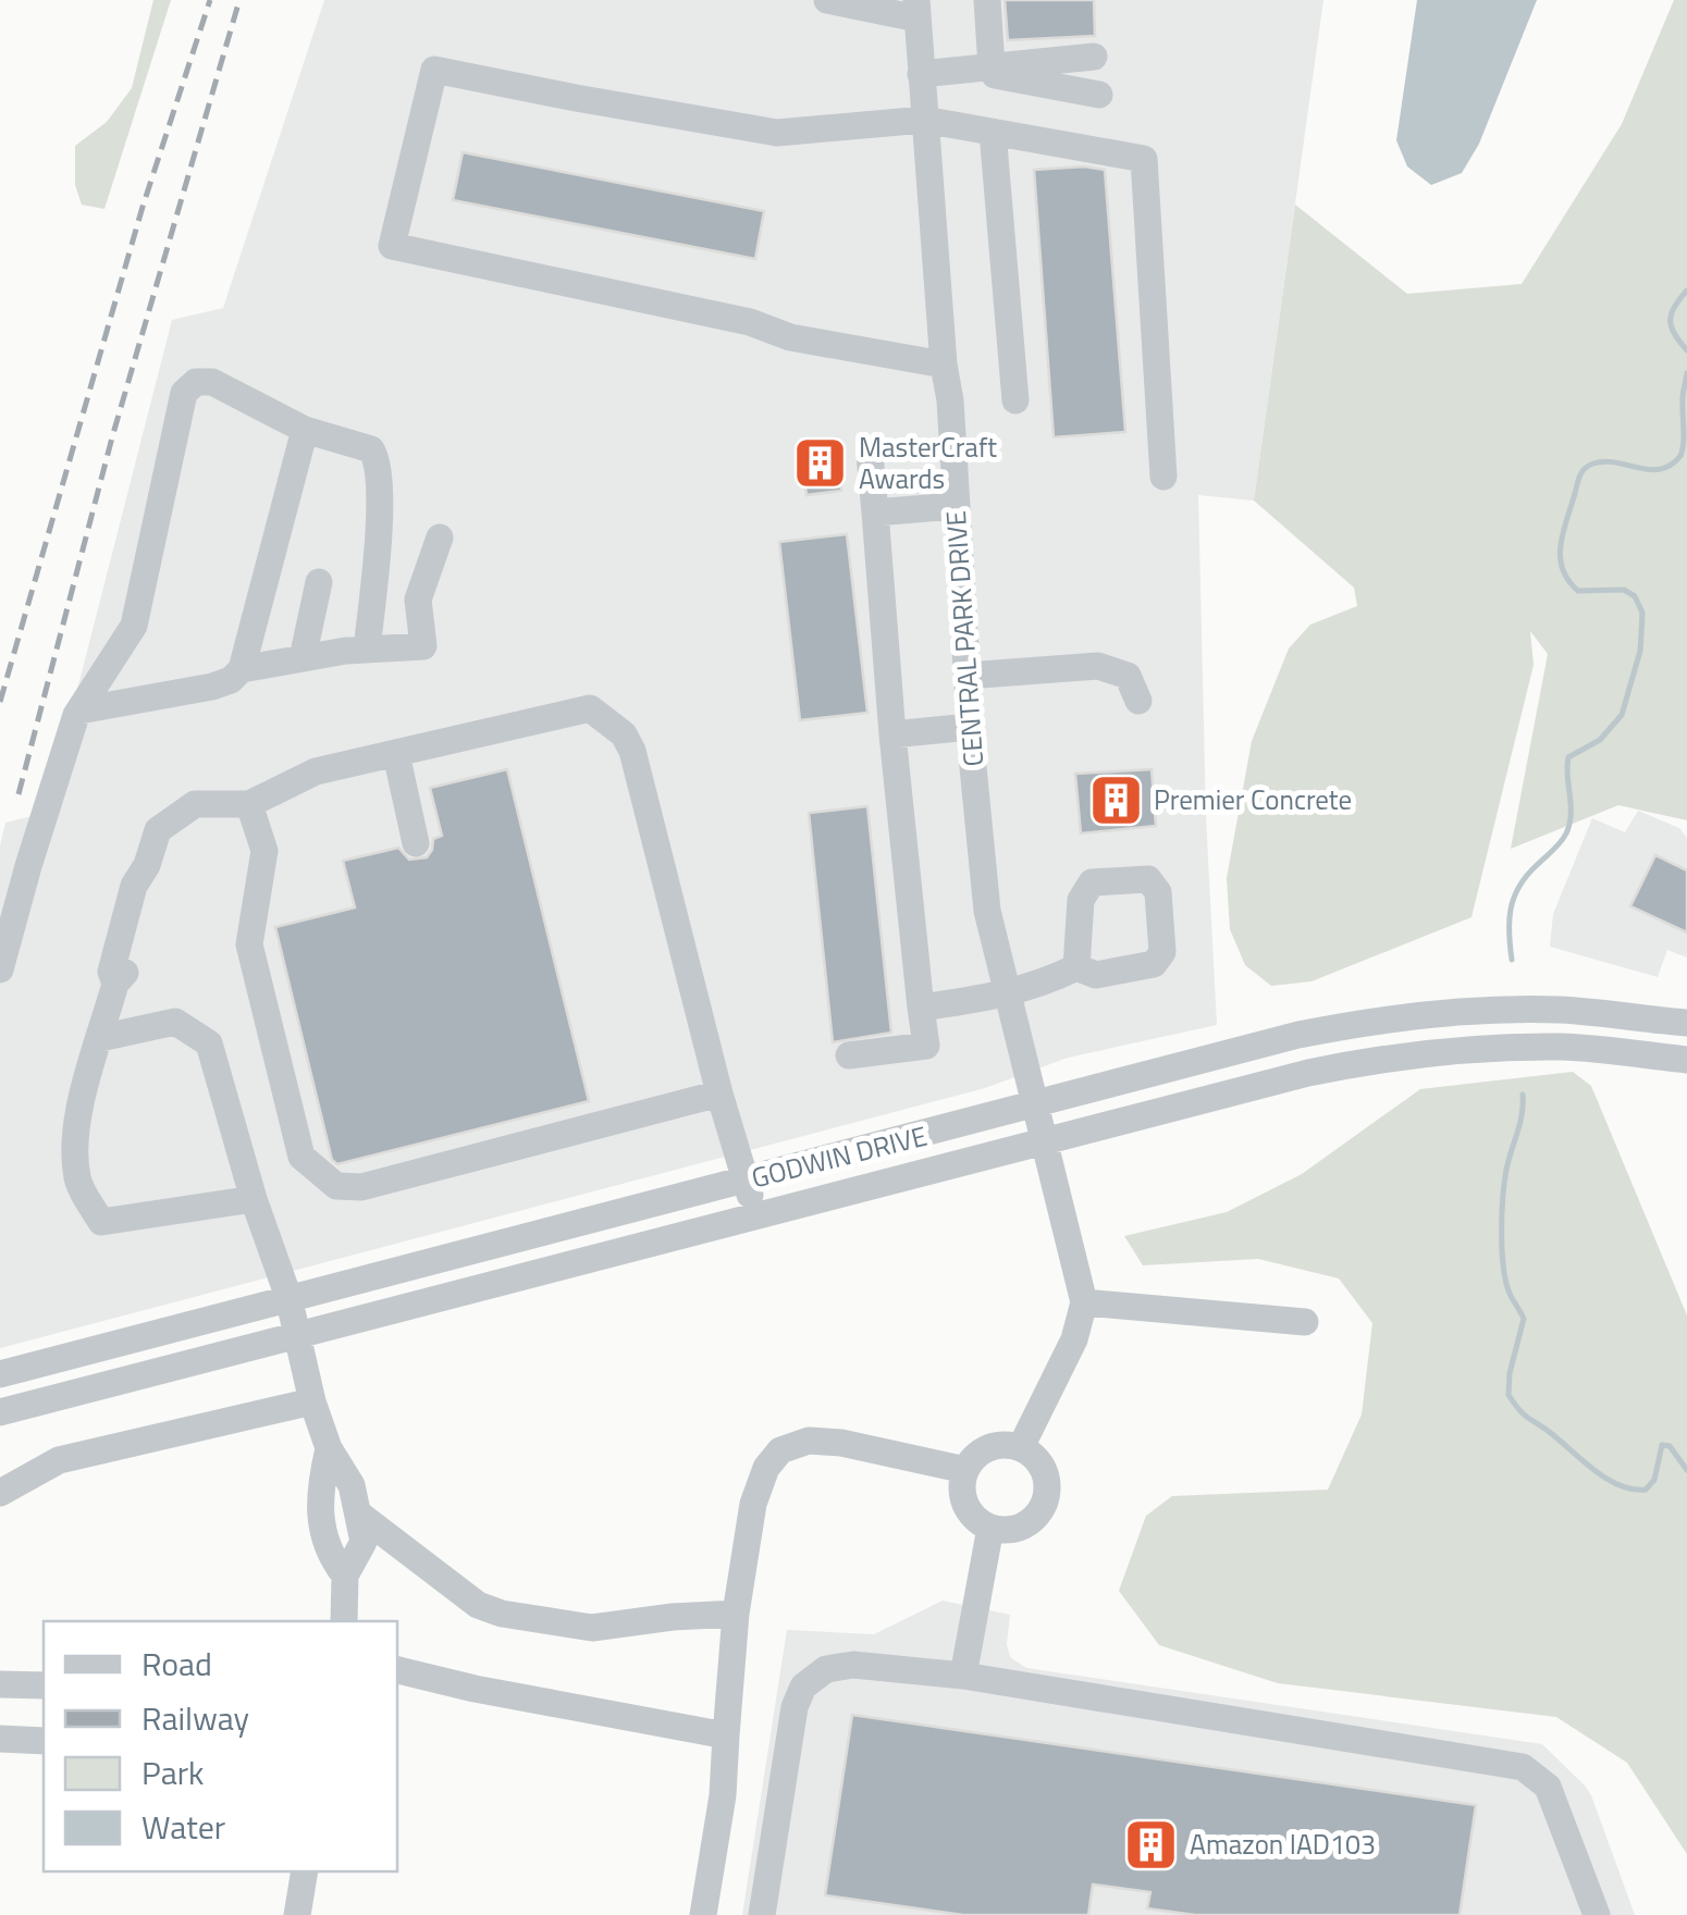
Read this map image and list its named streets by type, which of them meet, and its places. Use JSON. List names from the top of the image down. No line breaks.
{"streets":{"street":["CENTRAL PARK DRIVE","GODWIN DRIVE"]},"crossings":[["CENTRAL PARK DRIVE","GODWIN DRIVE"]],"places":{"building":["MasterCraft Awards","Premier Concrete","Amazon IAD103"]},"legend":["Road","Railway","Park","Water"]}
